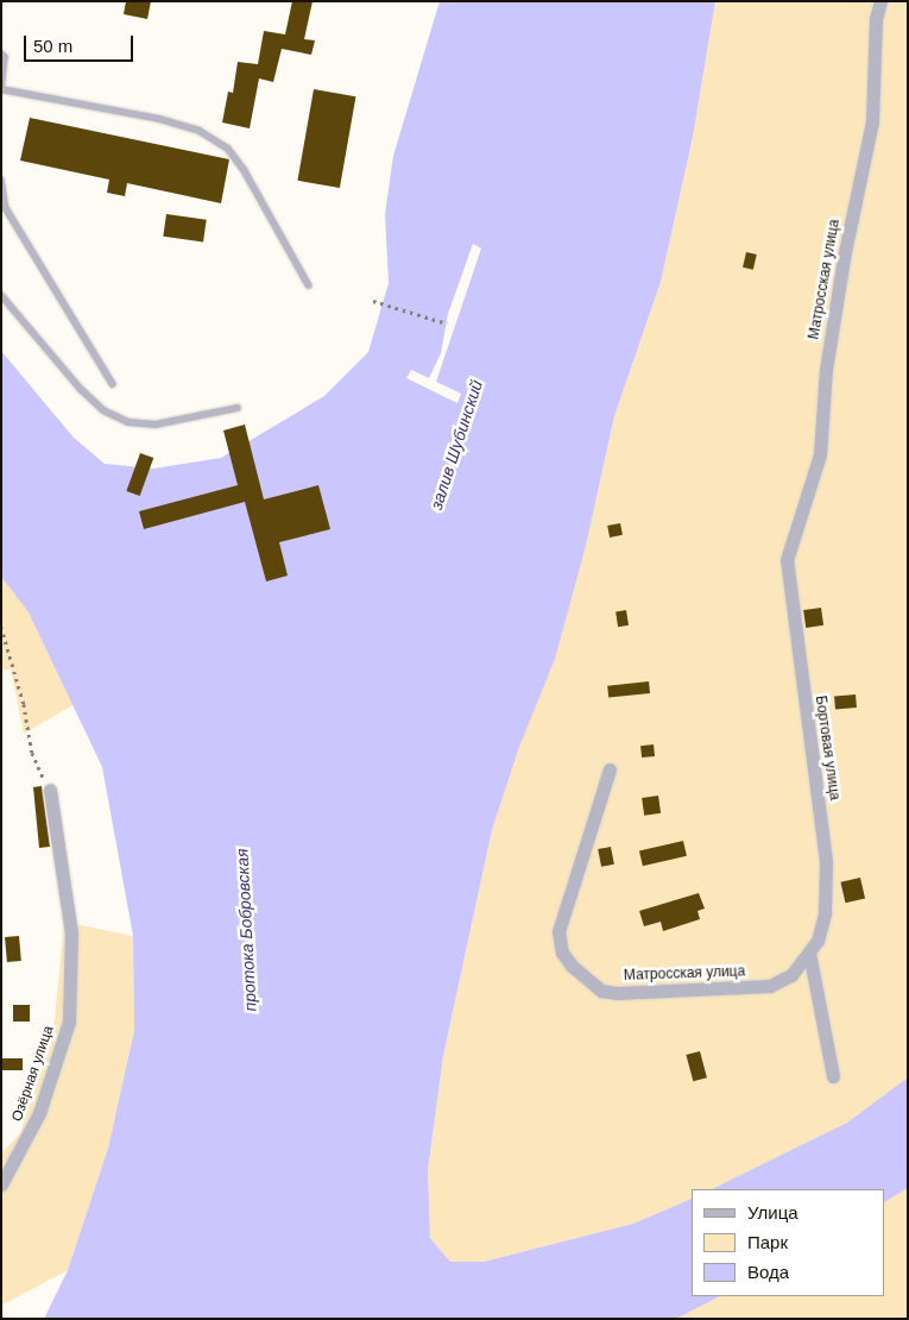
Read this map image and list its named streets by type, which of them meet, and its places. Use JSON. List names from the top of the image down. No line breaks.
{"streets":{"street":["Матросская улица","Бортовая улица","Озёрная улица"]},"crossings":[["Матросская улица","Бортовая улица"]],"water":["залив Шубинский","протока Бобровская"],"legend":["Улица","Парк","Вода"],"scale_bar":"50 m"}
